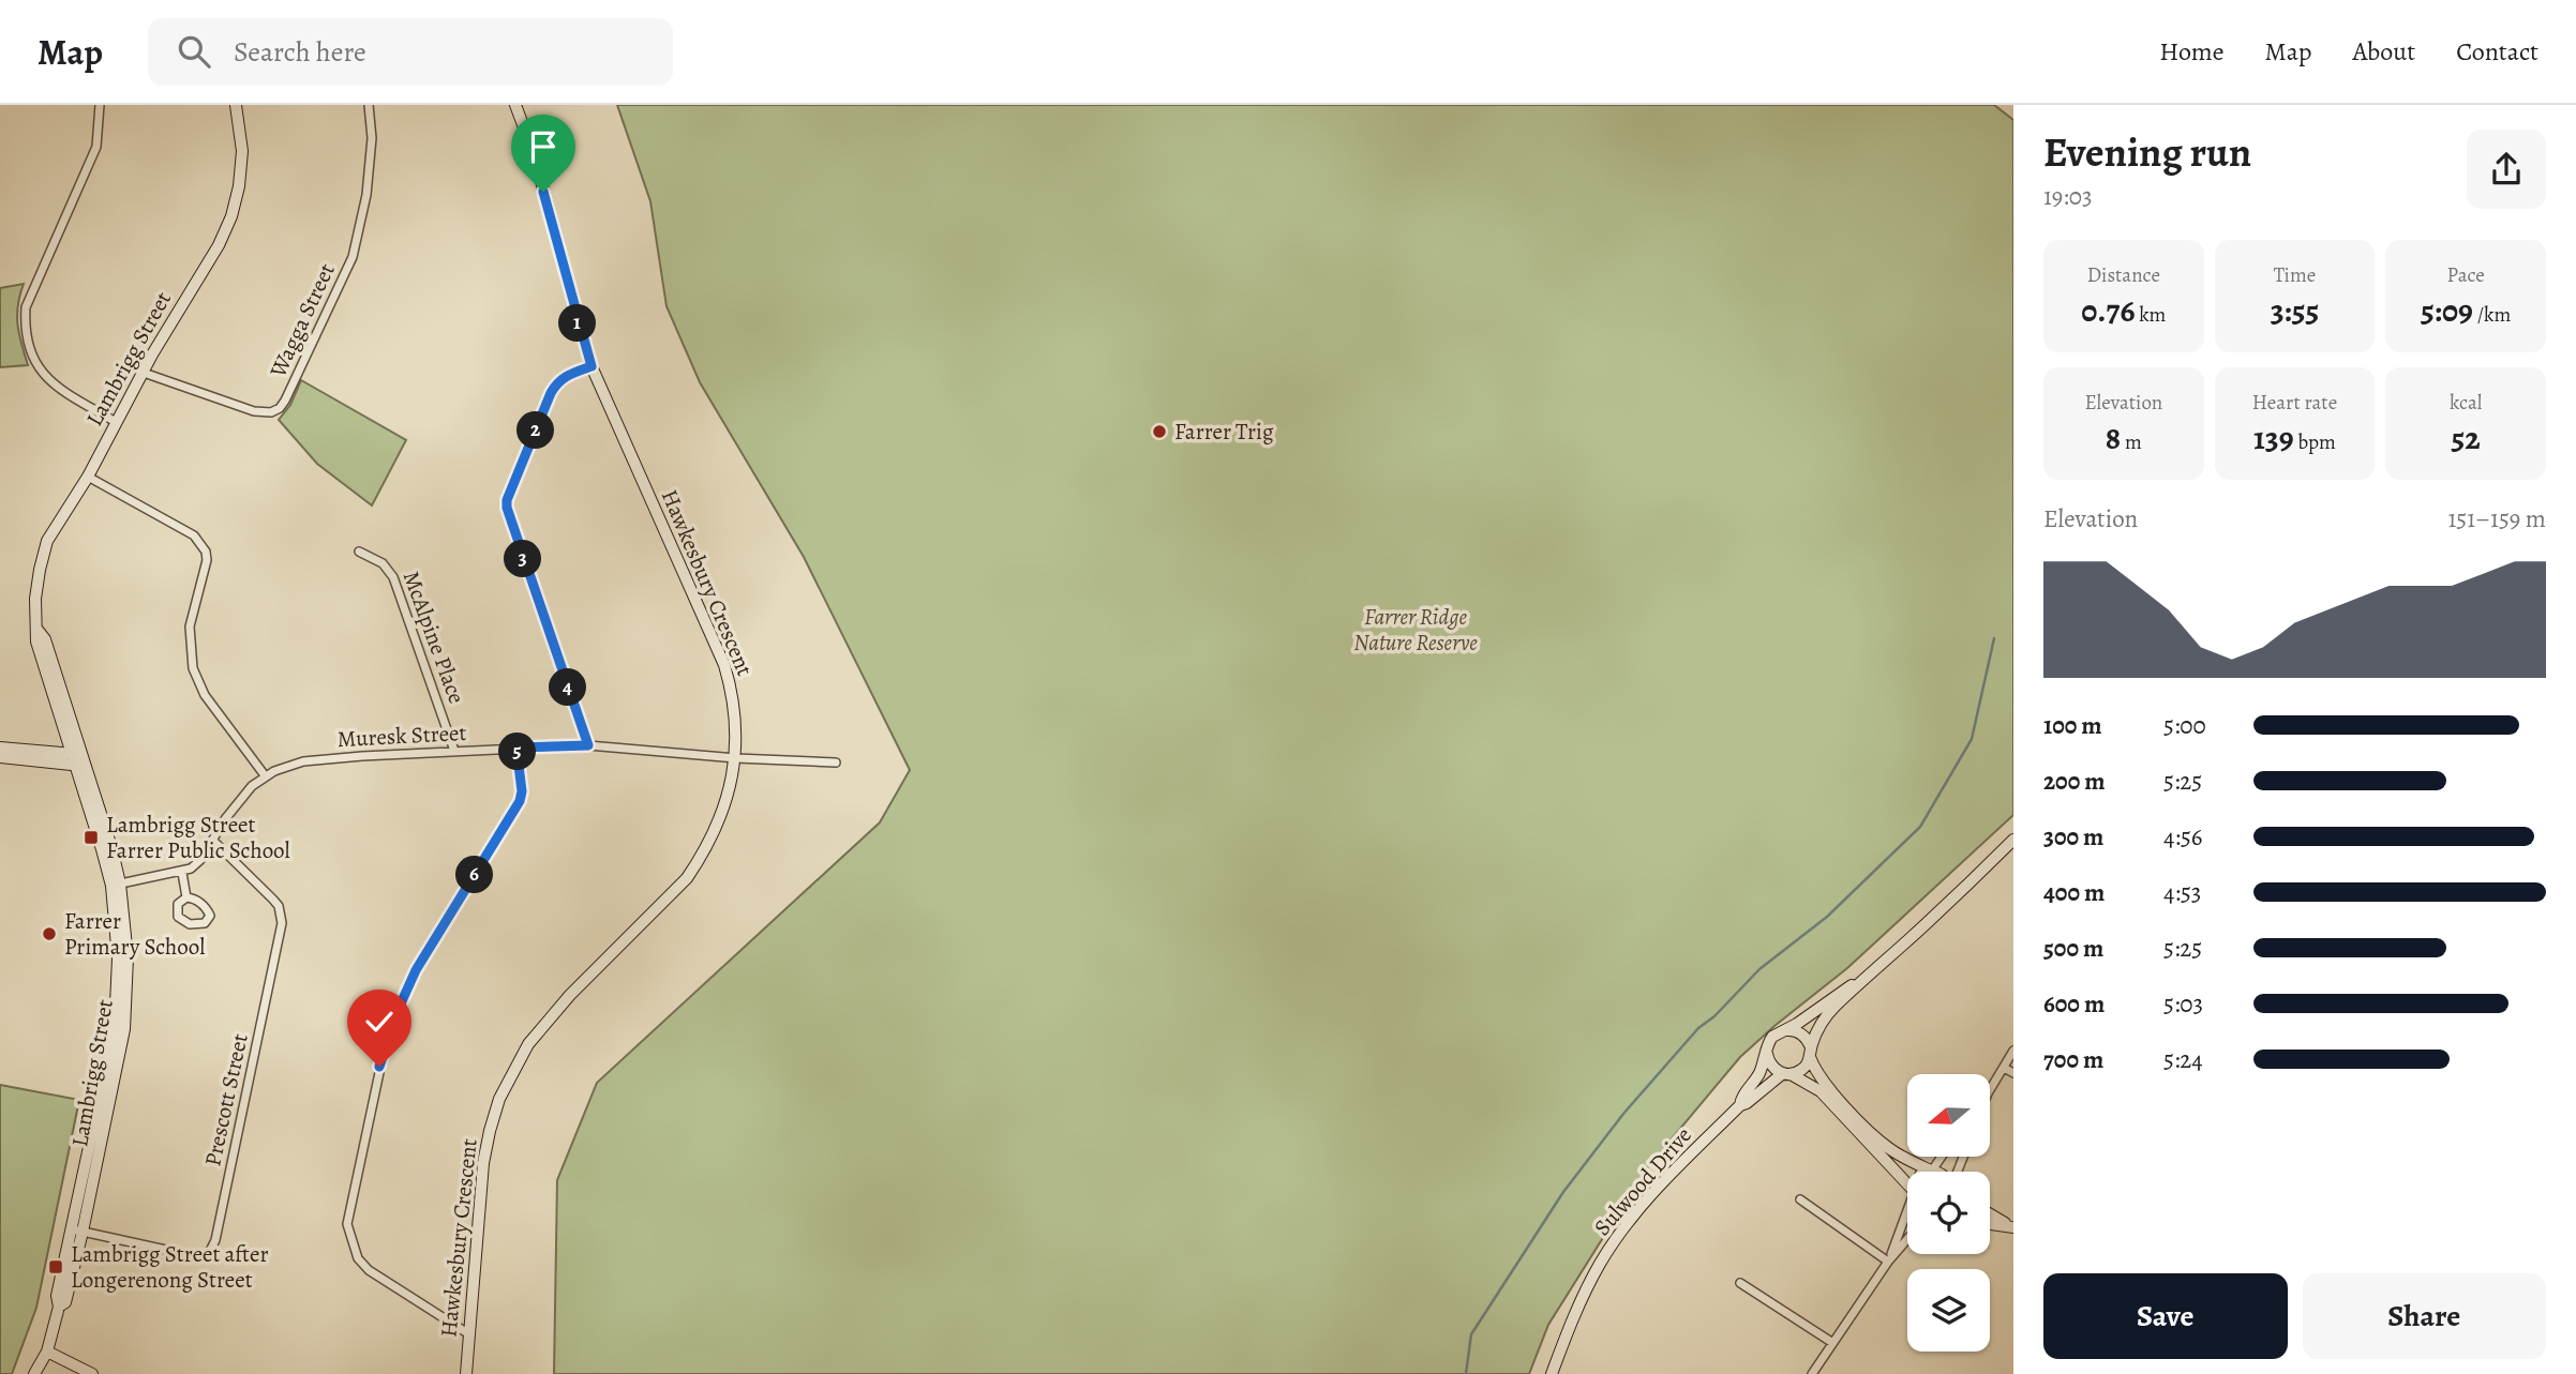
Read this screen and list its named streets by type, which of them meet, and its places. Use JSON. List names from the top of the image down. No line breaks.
{"streets":{"street":["Wagga Street","Lambrigg Street","Hawkesbury Crescent","McAlpine Place","Muresk Street","Prescott Street","Sulwood Drive"]},"crossings":[["Wagga Street","Lambrigg Street"],["Lambrigg Street","Prescott Street"],["Hawkesbury Crescent","Muresk Street"],["McAlpine Place","Muresk Street"],["Muresk Street","Prescott Street"]],"parks":["Farrer Ridge Nature Reserve"],"places":{"other":["Farrer Trig","Farrer Primary School"],"transit":["Lambrigg Street Farrer Public School","Lambrigg Street after Longerenong Street"]},"north":"left","page":{"header":"Map","search":"Search here","nav":["Home","Map","About","Contact"],"heading":["Evening run","19:03"],"stats":[["Distance","0.76 km"],["Time","3:55"],["Pace","5:09 /km"],["Elevation","8 m"],["Heart rate","139 bpm"],["kcal","52"]],"pins":["1","2","3","4","5","6"],"chart":["Elevation","151–159 m"],"list":[{"name":"100 m","note":"5:00"},{"name":"200 m","note":"5:25"},{"name":"300 m","note":"4:56"},{"name":"400 m","note":"4:53"},{"name":"500 m","note":"5:25"},{"name":"600 m","note":"5:03"},{"name":"700 m","note":"5:24"}],"buttons":["Save","Share"]}}
